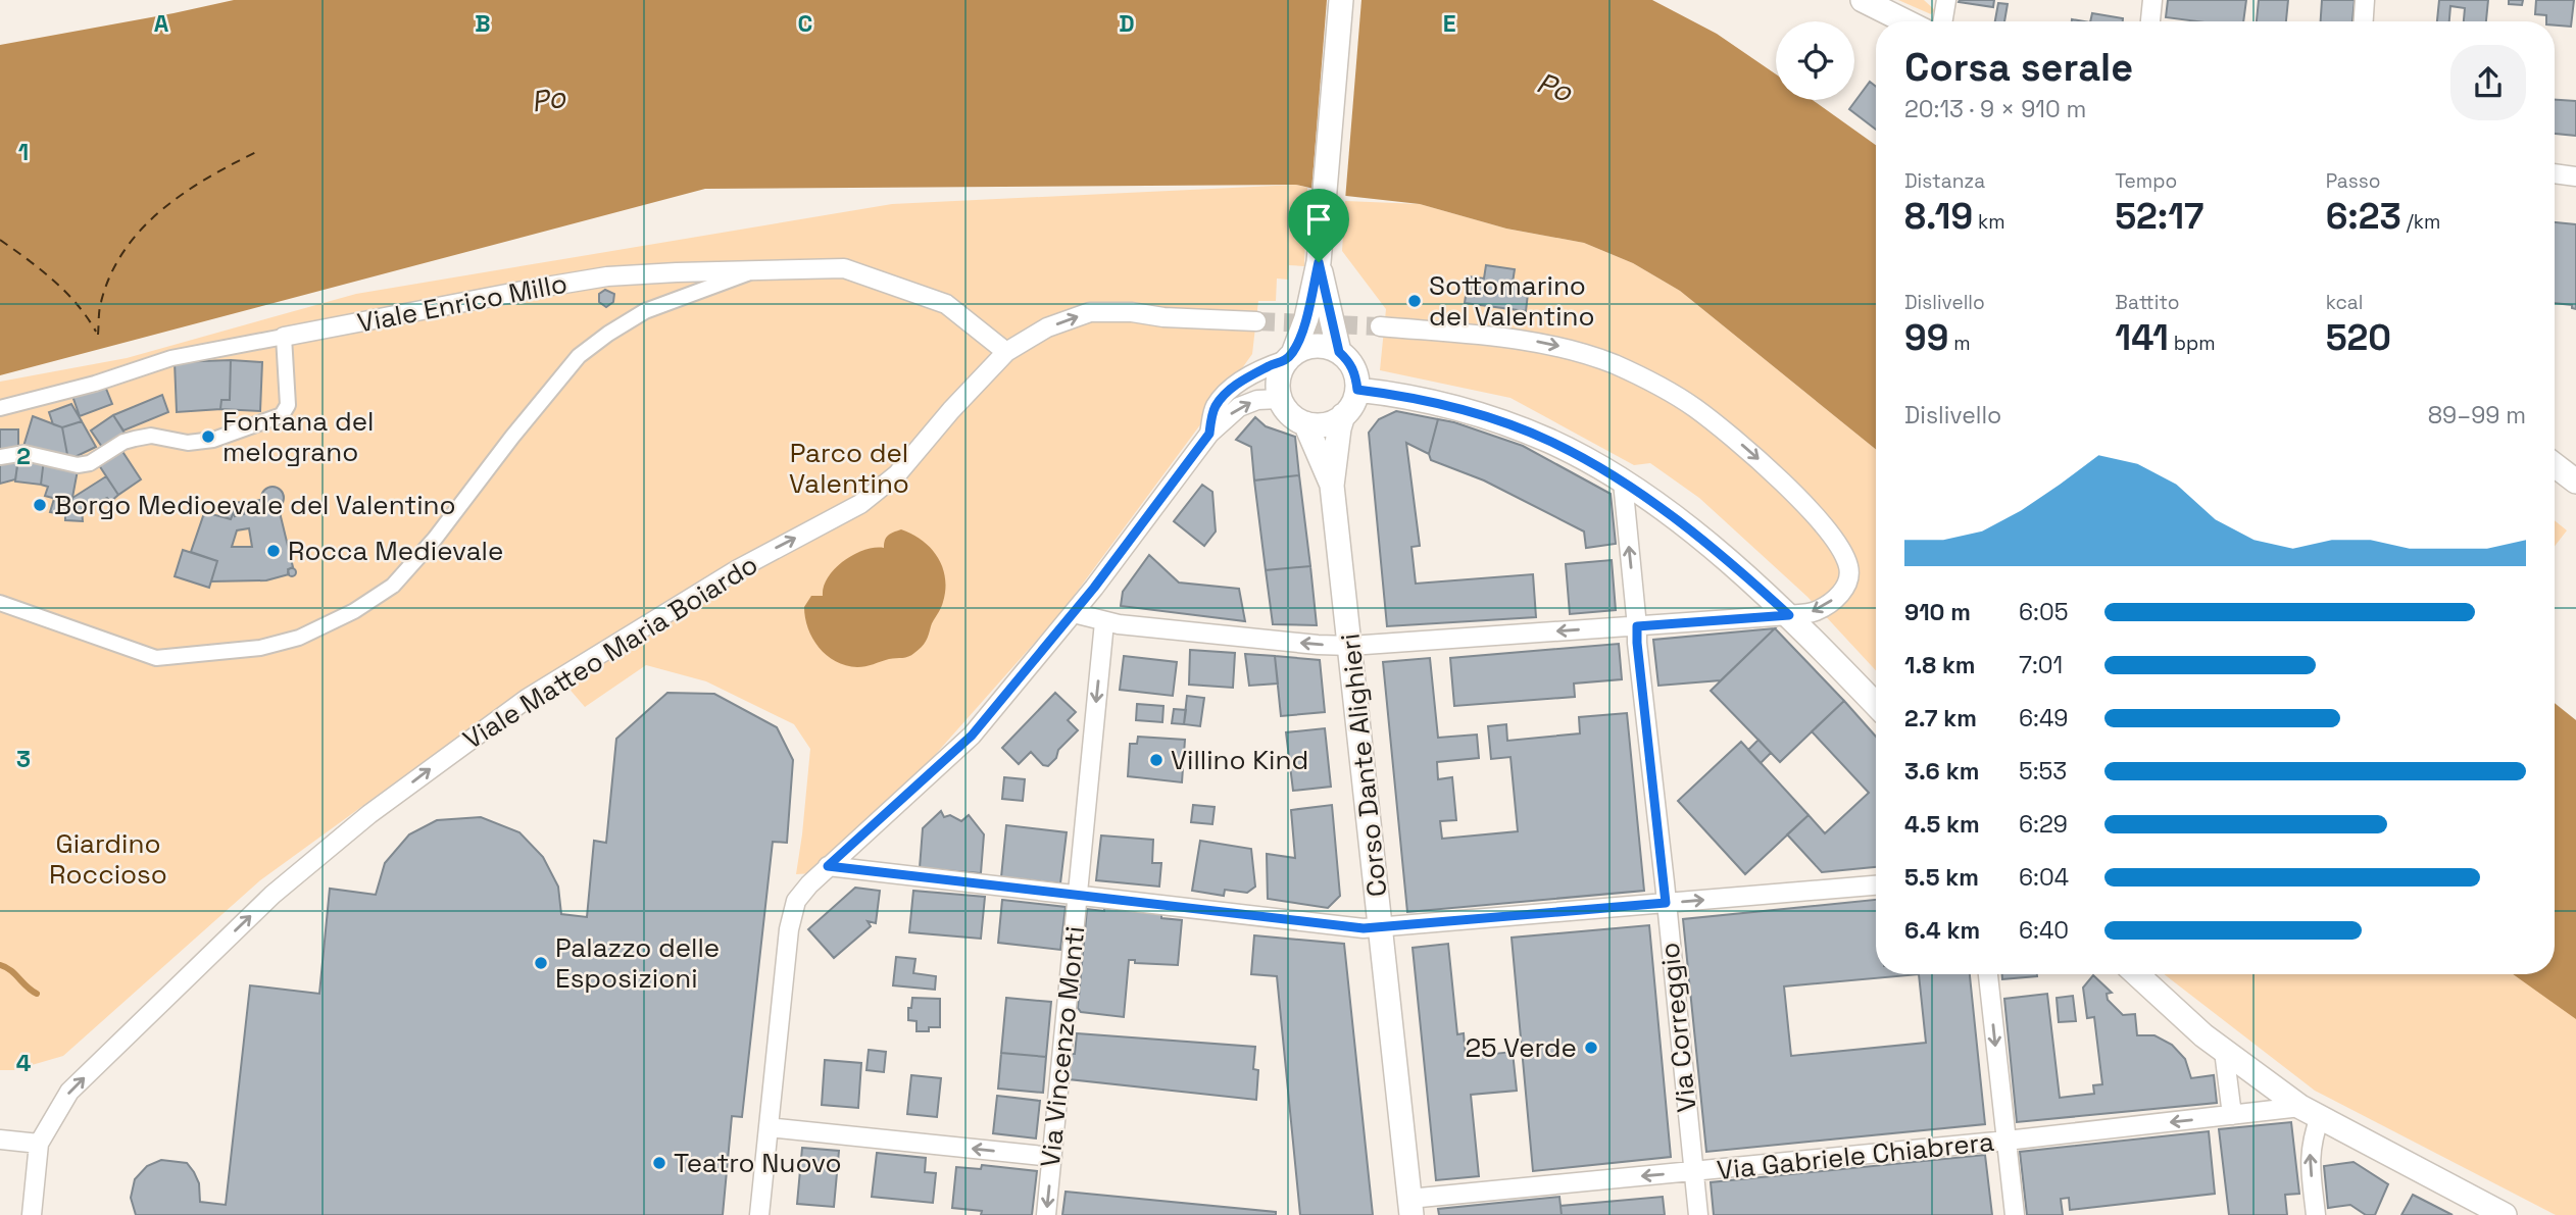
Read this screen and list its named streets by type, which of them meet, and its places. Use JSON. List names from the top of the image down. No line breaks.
{"streets":{"street":["Viale Enrico Millo","Viale Matteo Maria Boiardo","Corso Dante Alighieri","Via Correggio","Via Vincenzo Monti","Via Gabriele Chiabrera"]},"crossings":[["Viale Enrico Millo","Viale Matteo Maria Boiardo"],["Corso Dante Alighieri","Via Gabriele Chiabrera"],["Via Correggio","Via Gabriele Chiabrera"]],"one_way":["Viale Matteo Maria Boiardo","Via Vincenzo Monti","Via Gabriele Chiabrera"],"water":["Po"],"parks":["Parco del Valentino","Giardino Roccioso"],"places":["Sottomarino del Valentino","Fontana del melograno","Borgo Medioevale del Valentino","Rocca Medievale","Villino Kind","Palazzo delle Esposizioni","25 Verde","Teatro Nuovo"],"page":{"heading":["Corsa serale","20:13 · 9 × 910 m"],"stats":[["Distanza","8.19 km"],["Tempo","52:17"],["Passo","6:23 /km"],["Dislivello","99 m"],["Battito","141 bpm"],["kcal","520"]],"chart":["Dislivello","89–99 m"],"list":[{"name":"910 m","note":"6:05"},{"name":"1.8 km","note":"7:01"},{"name":"2.7 km","note":"6:49"},{"name":"3.6 km","note":"5:53"},{"name":"4.5 km","note":"6:29"},{"name":"5.5 km","note":"6:04"},{"name":"6.4 km","note":"6:40"}]},"grid":{"columns":["A","B","C","D","E"],"rows":["1","2","3","4"]}}
